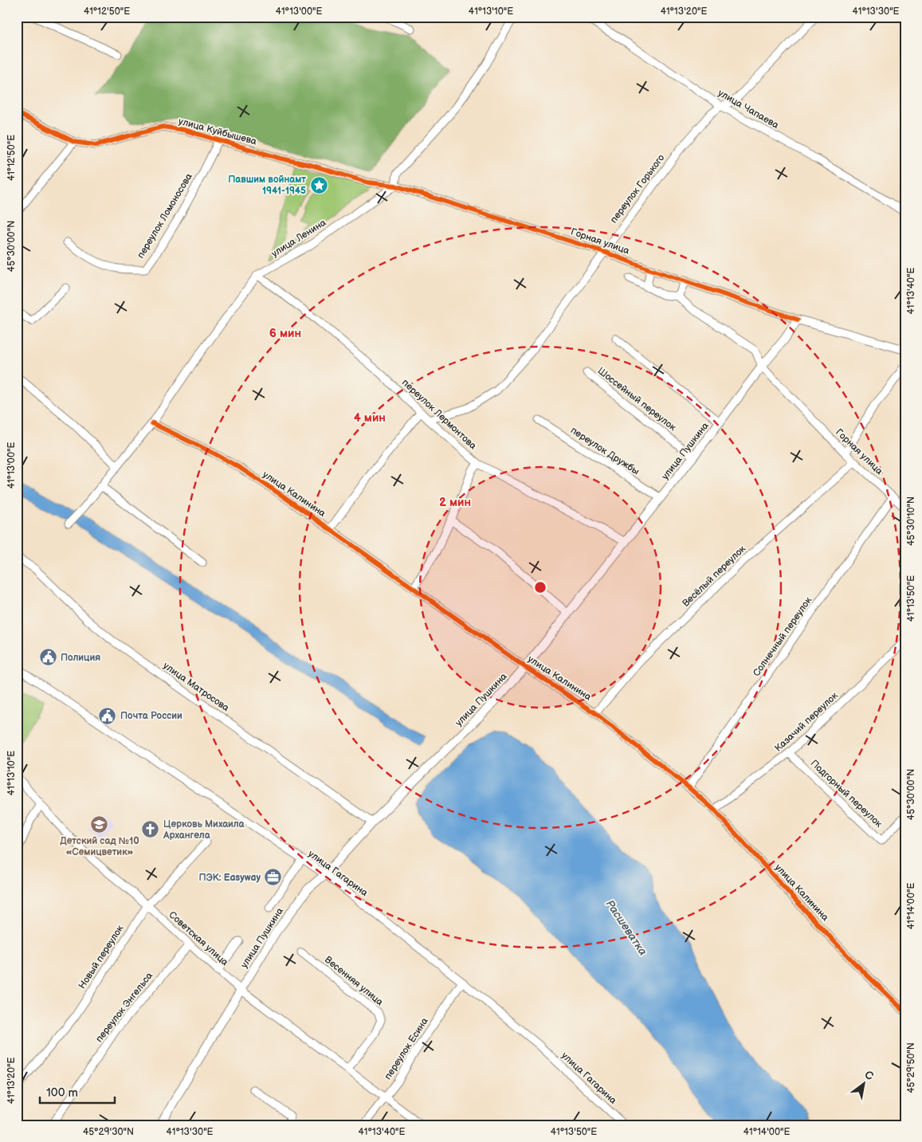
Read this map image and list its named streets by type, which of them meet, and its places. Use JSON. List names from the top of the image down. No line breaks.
{"streets":{"main road":["улица Пушкина"],"street":["улица Чапаева","улица Куйбышева","переулок Горького","переулок Ломоносова","улица Ленина","Горная улица","Шоссейный переулок","переулок Лермонтова","переулок Дружбы","улица Калинина","Весёлый переулок","Солнечный переулок","улица Матросова","Казачий переулок","Подгорный переулок","улица Гагарина","Советская улица","Новый переулок","Весенняя улица","переулок Энгельса","переулок Есина"]},"crossings":[["улица Чапаева","переулок Горького"],["улица Куйбышева","переулок Ломоносова"],["улица Куйбышева","улица Ленина"],["улица Куйбышева","Горная улица"],["переулок Горького","Горная улица"],["переулок Горького","переулок Лермонтова"],["улица Ленина","Горная улица"],["улица Ленина","переулок Лермонтова"],["улица Ленина","улица Калинина"],["Горная улица","улица Пушкина"],["Горная улица","Весёлый переулок"],["Горная улица","Солнечный переулок"],["Шоссейный переулок","улица Пушкина"],["переулок Лермонтова","улица Пушкина"],["переулок Дружбы","улица Пушкина"],["улица Пушкина","улица Калинина"],["улица Пушкина","улица Матросова"],["улица Пушкина","улица Гагарина"],["улица Пушкина","Советская улица"],["улица Калинина","Весёлый переулок"],["улица Калинина","Солнечный переулок"],["улица Калинина","Казачий переулок"],["Казачий переулок","Подгорный переулок"],["улица Гагарина","переулок Есина"],["Советская улица","Новый переулок"],["Советская улица","Весенняя улица"],["Советская улица","переулок Энгельса"],["Советская улица","переулок Есина"]],"water":["Расшеватка"],"places":{"place":["Павшим войнамт 1941-1945"],"public building":["Полиция","Почта России"],"school or university":["Детский сад №10 «Семицветик»"],"church":["Церковь Михаила Архангела"],"office":["ПЭК: Easyway"]},"scale_bar":"100 m","north":"top right","coordinates":["41°12'50\"E","41°13'00\"E","41°13'10\"E","41°13'20\"E","41°13'30\"E","45°30'00\"N","41°13'40\"E","45°30'10\"N","41°13'50\"E","41°14'00\"E","45°29'50\"N","45°29'30\"N"],"rings":["6 мин","4 мин","2 мин"]}
